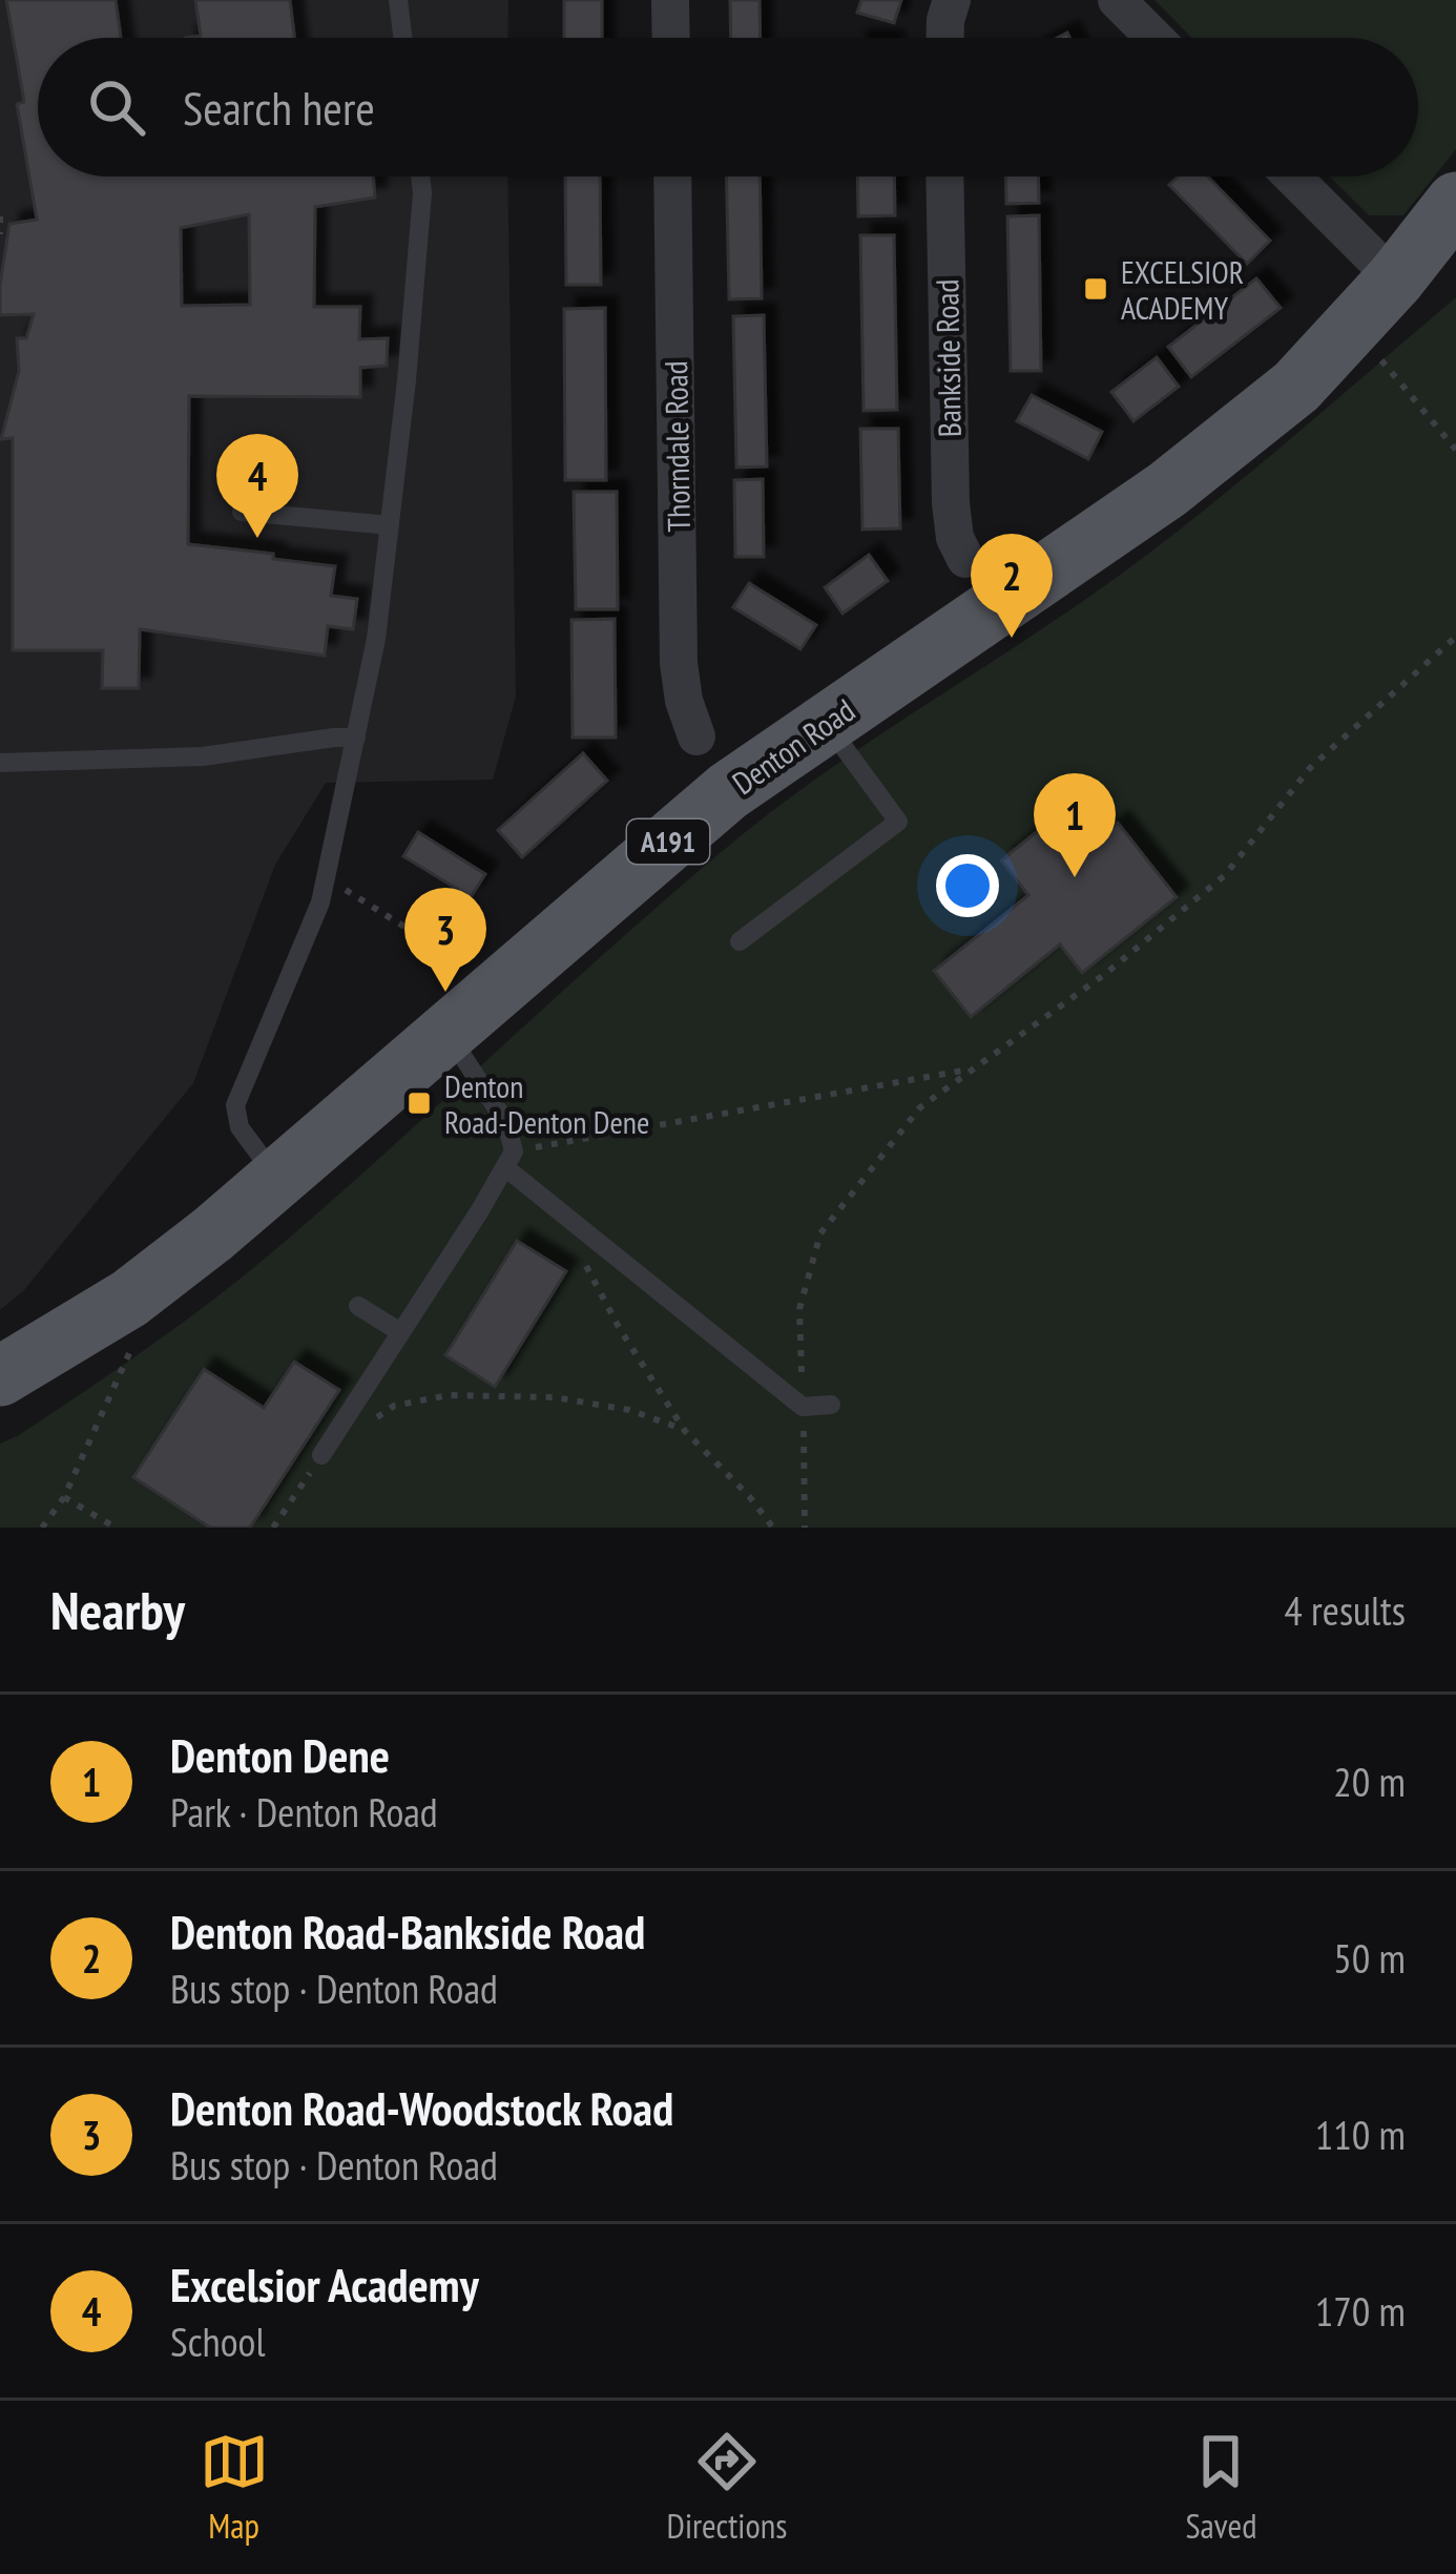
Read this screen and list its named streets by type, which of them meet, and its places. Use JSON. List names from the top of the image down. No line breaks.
{"streets":{"main road":["Denton Road","A191"],"street":["Bankside Road","Thorndale Road"]},"places":{"transit":["EXCELSIOR ACADEMY","Denton Road-Denton Dene"]},"page":{"search":"Search here","pins":["4","2","1","3"],"heading":["Nearby","4 results"],"list":[{"mark":"1","name":"Denton Dene","note":"Park · Denton Road","value":"20 m"},{"mark":"2","name":"Denton Road-Bankside Road","note":"Bus stop · Denton Road","value":"50 m"},{"mark":"3","name":"Denton Road-Woodstock Road","note":"Bus stop · Denton Road","value":"110 m"},{"mark":"4","name":"Excelsior Academy","note":"School","value":"170 m"}],"nav":["Map","Directions","Saved"]}}
